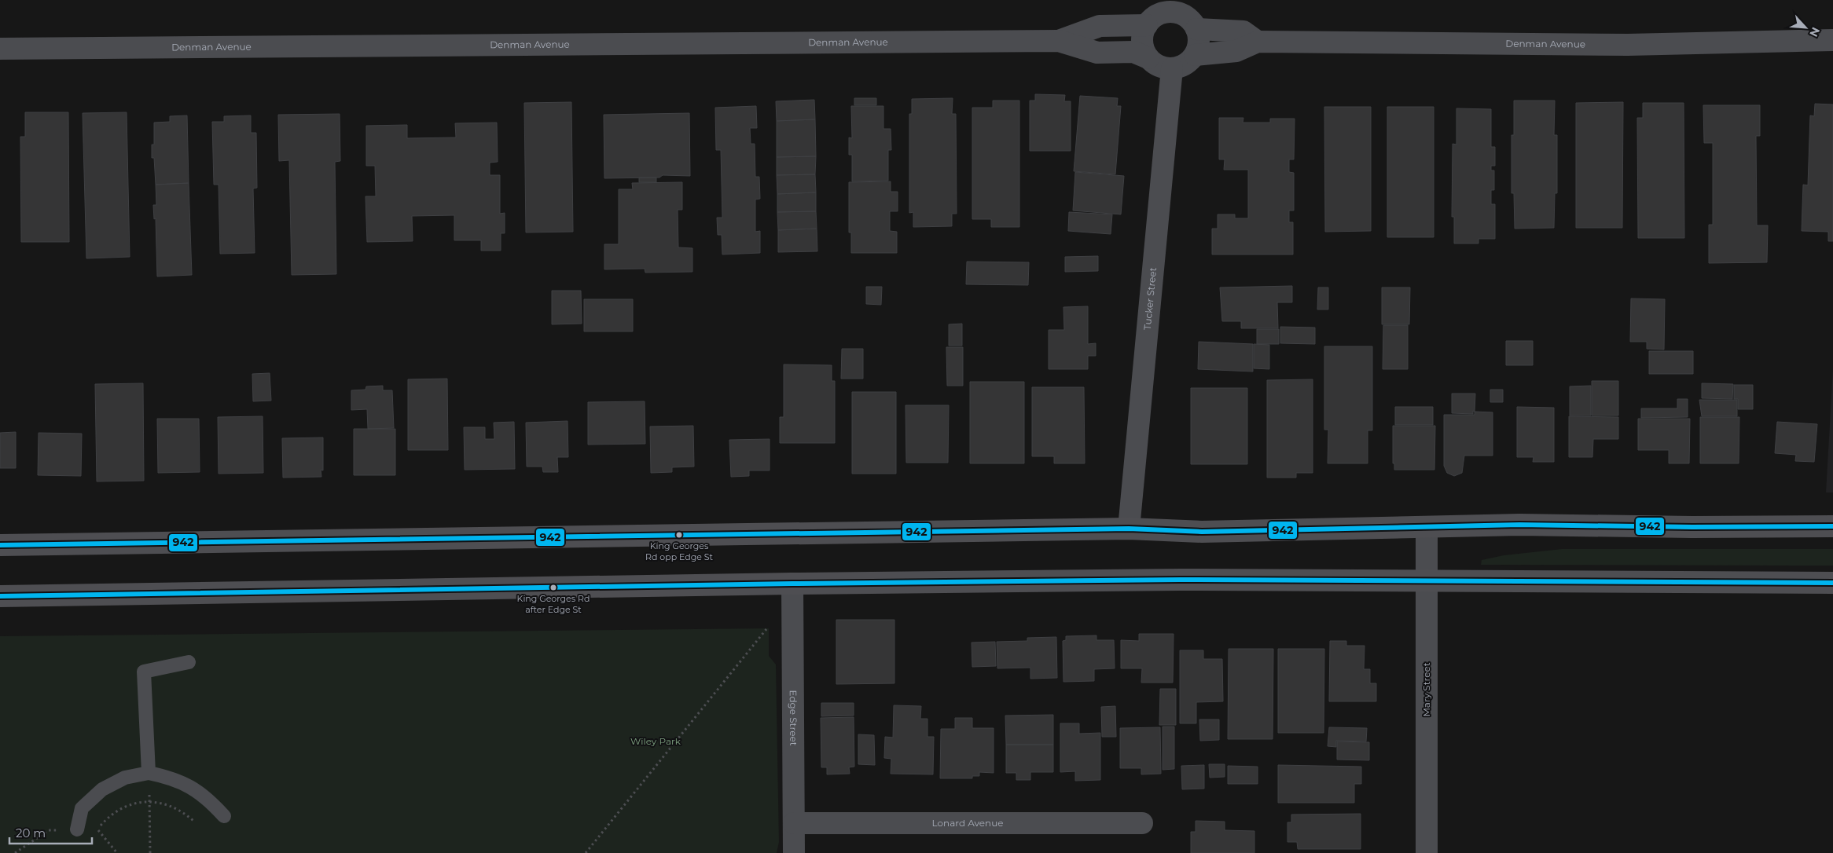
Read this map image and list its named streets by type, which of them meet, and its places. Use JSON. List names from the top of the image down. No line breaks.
{"streets":{"street":["Denman Avenue","Tucker Street","Mary Street","Edge Street","Lonard Avenue"]},"crossings":[["Denman Avenue","Tucker Street"],["Edge Street","Lonard Avenue"]],"parks":["Wiley Park"],"places":["King Georges Rd opp Edge St","King Georges Rd after Edge St"],"lines":["transit line 942"],"scale_bar":"20 m","north":"bottom right"}
